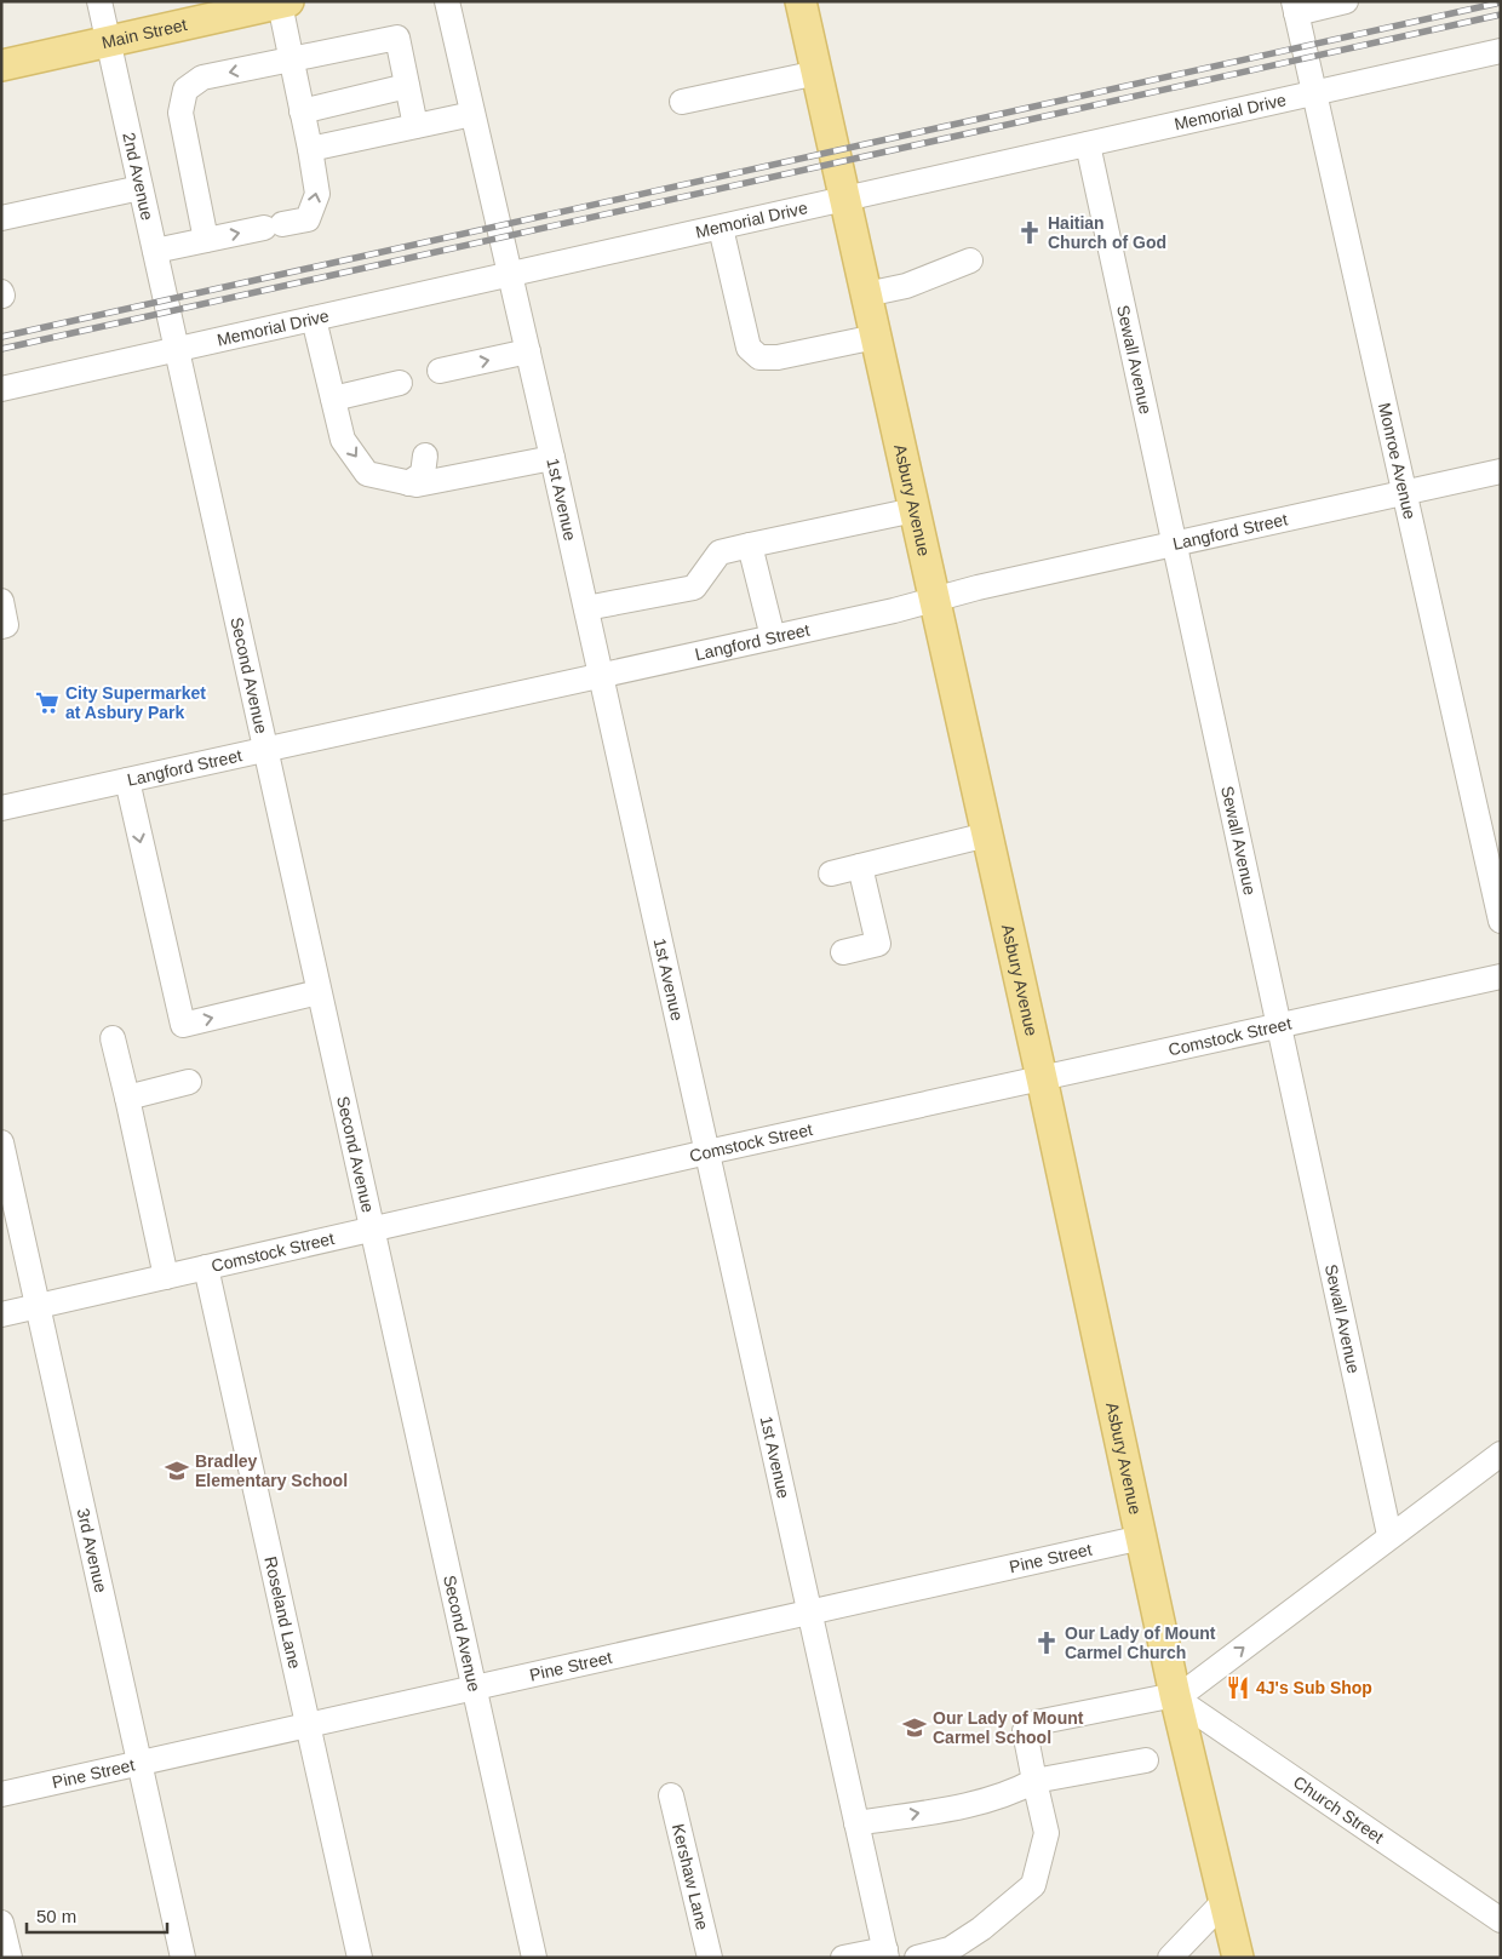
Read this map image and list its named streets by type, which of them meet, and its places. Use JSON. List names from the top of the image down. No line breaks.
{"streets":{"main road":["Main Street","Asbury Avenue"],"street":["Memorial Drive","2nd Avenue","Sewall Avenue","Monroe Avenue","1st Avenue","Langford Street","Second Avenue","Comstock Street","3rd Avenue","Pine Street","Roseland Lane","Church Street","Kershaw Lane"]},"crossings":[["Main Street","2nd Avenue"],["Memorial Drive","2nd Avenue"],["Memorial Drive","Sewall Avenue"],["Memorial Drive","Monroe Avenue"],["Memorial Drive","1st Avenue"],["Memorial Drive","Asbury Avenue"],["Memorial Drive","Second Avenue"],["2nd Avenue","Second Avenue"],["Sewall Avenue","Langford Street"],["Sewall Avenue","Comstock Street"],["Monroe Avenue","Langford Street"],["1st Avenue","Langford Street"],["1st Avenue","Comstock Street"],["1st Avenue","Pine Street"],["Asbury Avenue","Langford Street"],["Asbury Avenue","Comstock Street"],["Asbury Avenue","Pine Street"],["Asbury Avenue","Church Street"],["Langford Street","Second Avenue"],["Second Avenue","Comstock Street"],["Second Avenue","Pine Street"],["Comstock Street","3rd Avenue"],["Comstock Street","Roseland Lane"],["3rd Avenue","Pine Street"],["Pine Street","Roseland Lane"]],"places":{"church":["Haitian Church of God","Our Lady of Mount Carmel Church"],"supermarket":["City Supermarket at Asbury Park"],"school or university":["Bradley Elementary School","Our Lady of Mount Carmel School"],"restaurant":["4J's Sub Shop"]},"scale_bar":"50 m"}
